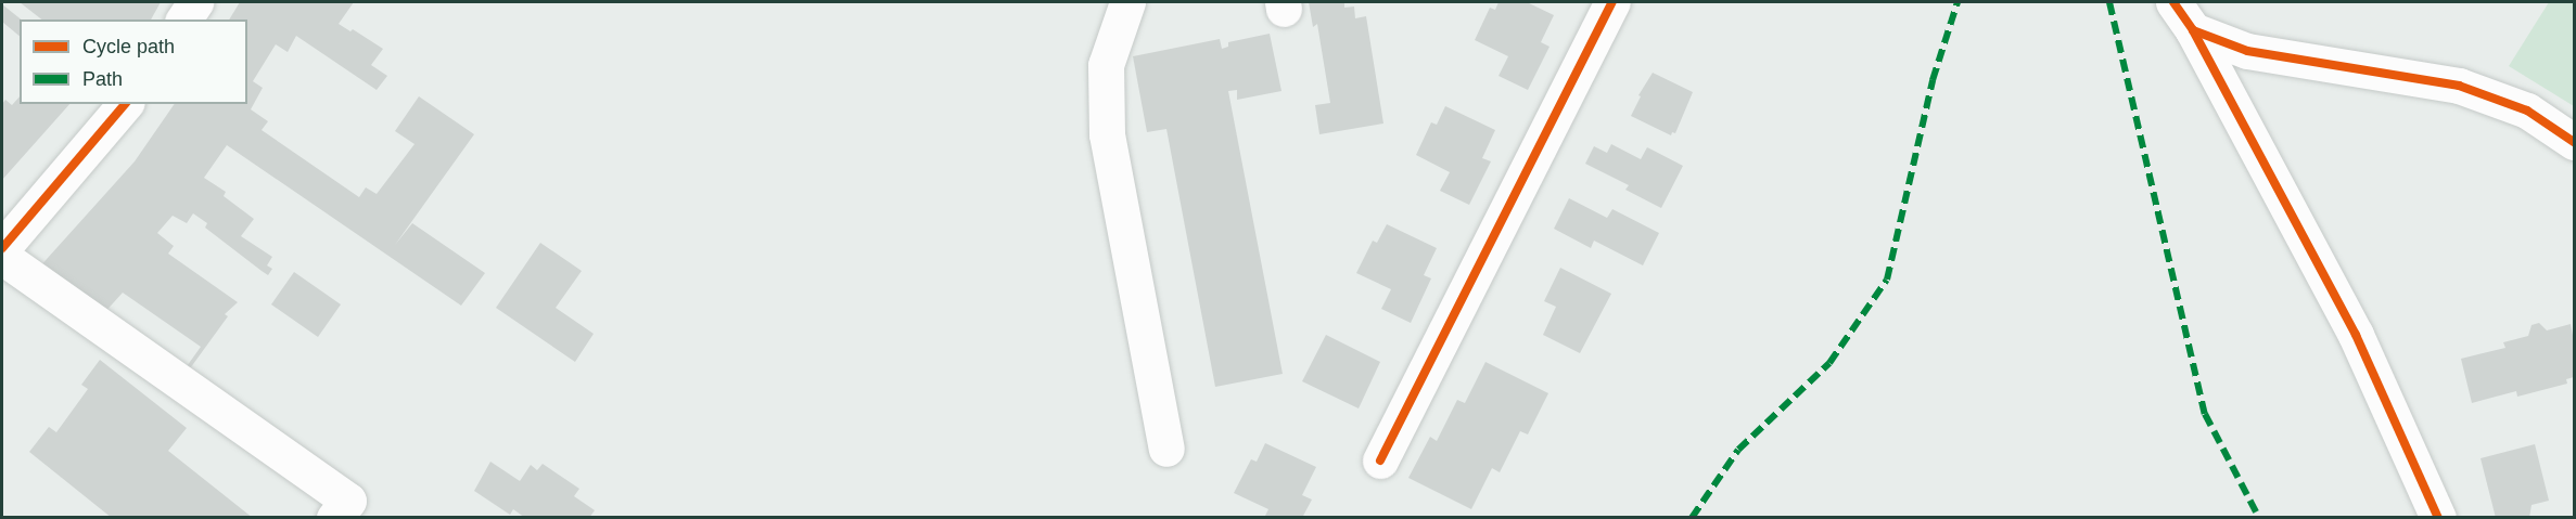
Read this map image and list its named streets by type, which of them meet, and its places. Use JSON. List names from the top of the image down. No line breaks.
{"legend":["Cycle path","Path"]}
